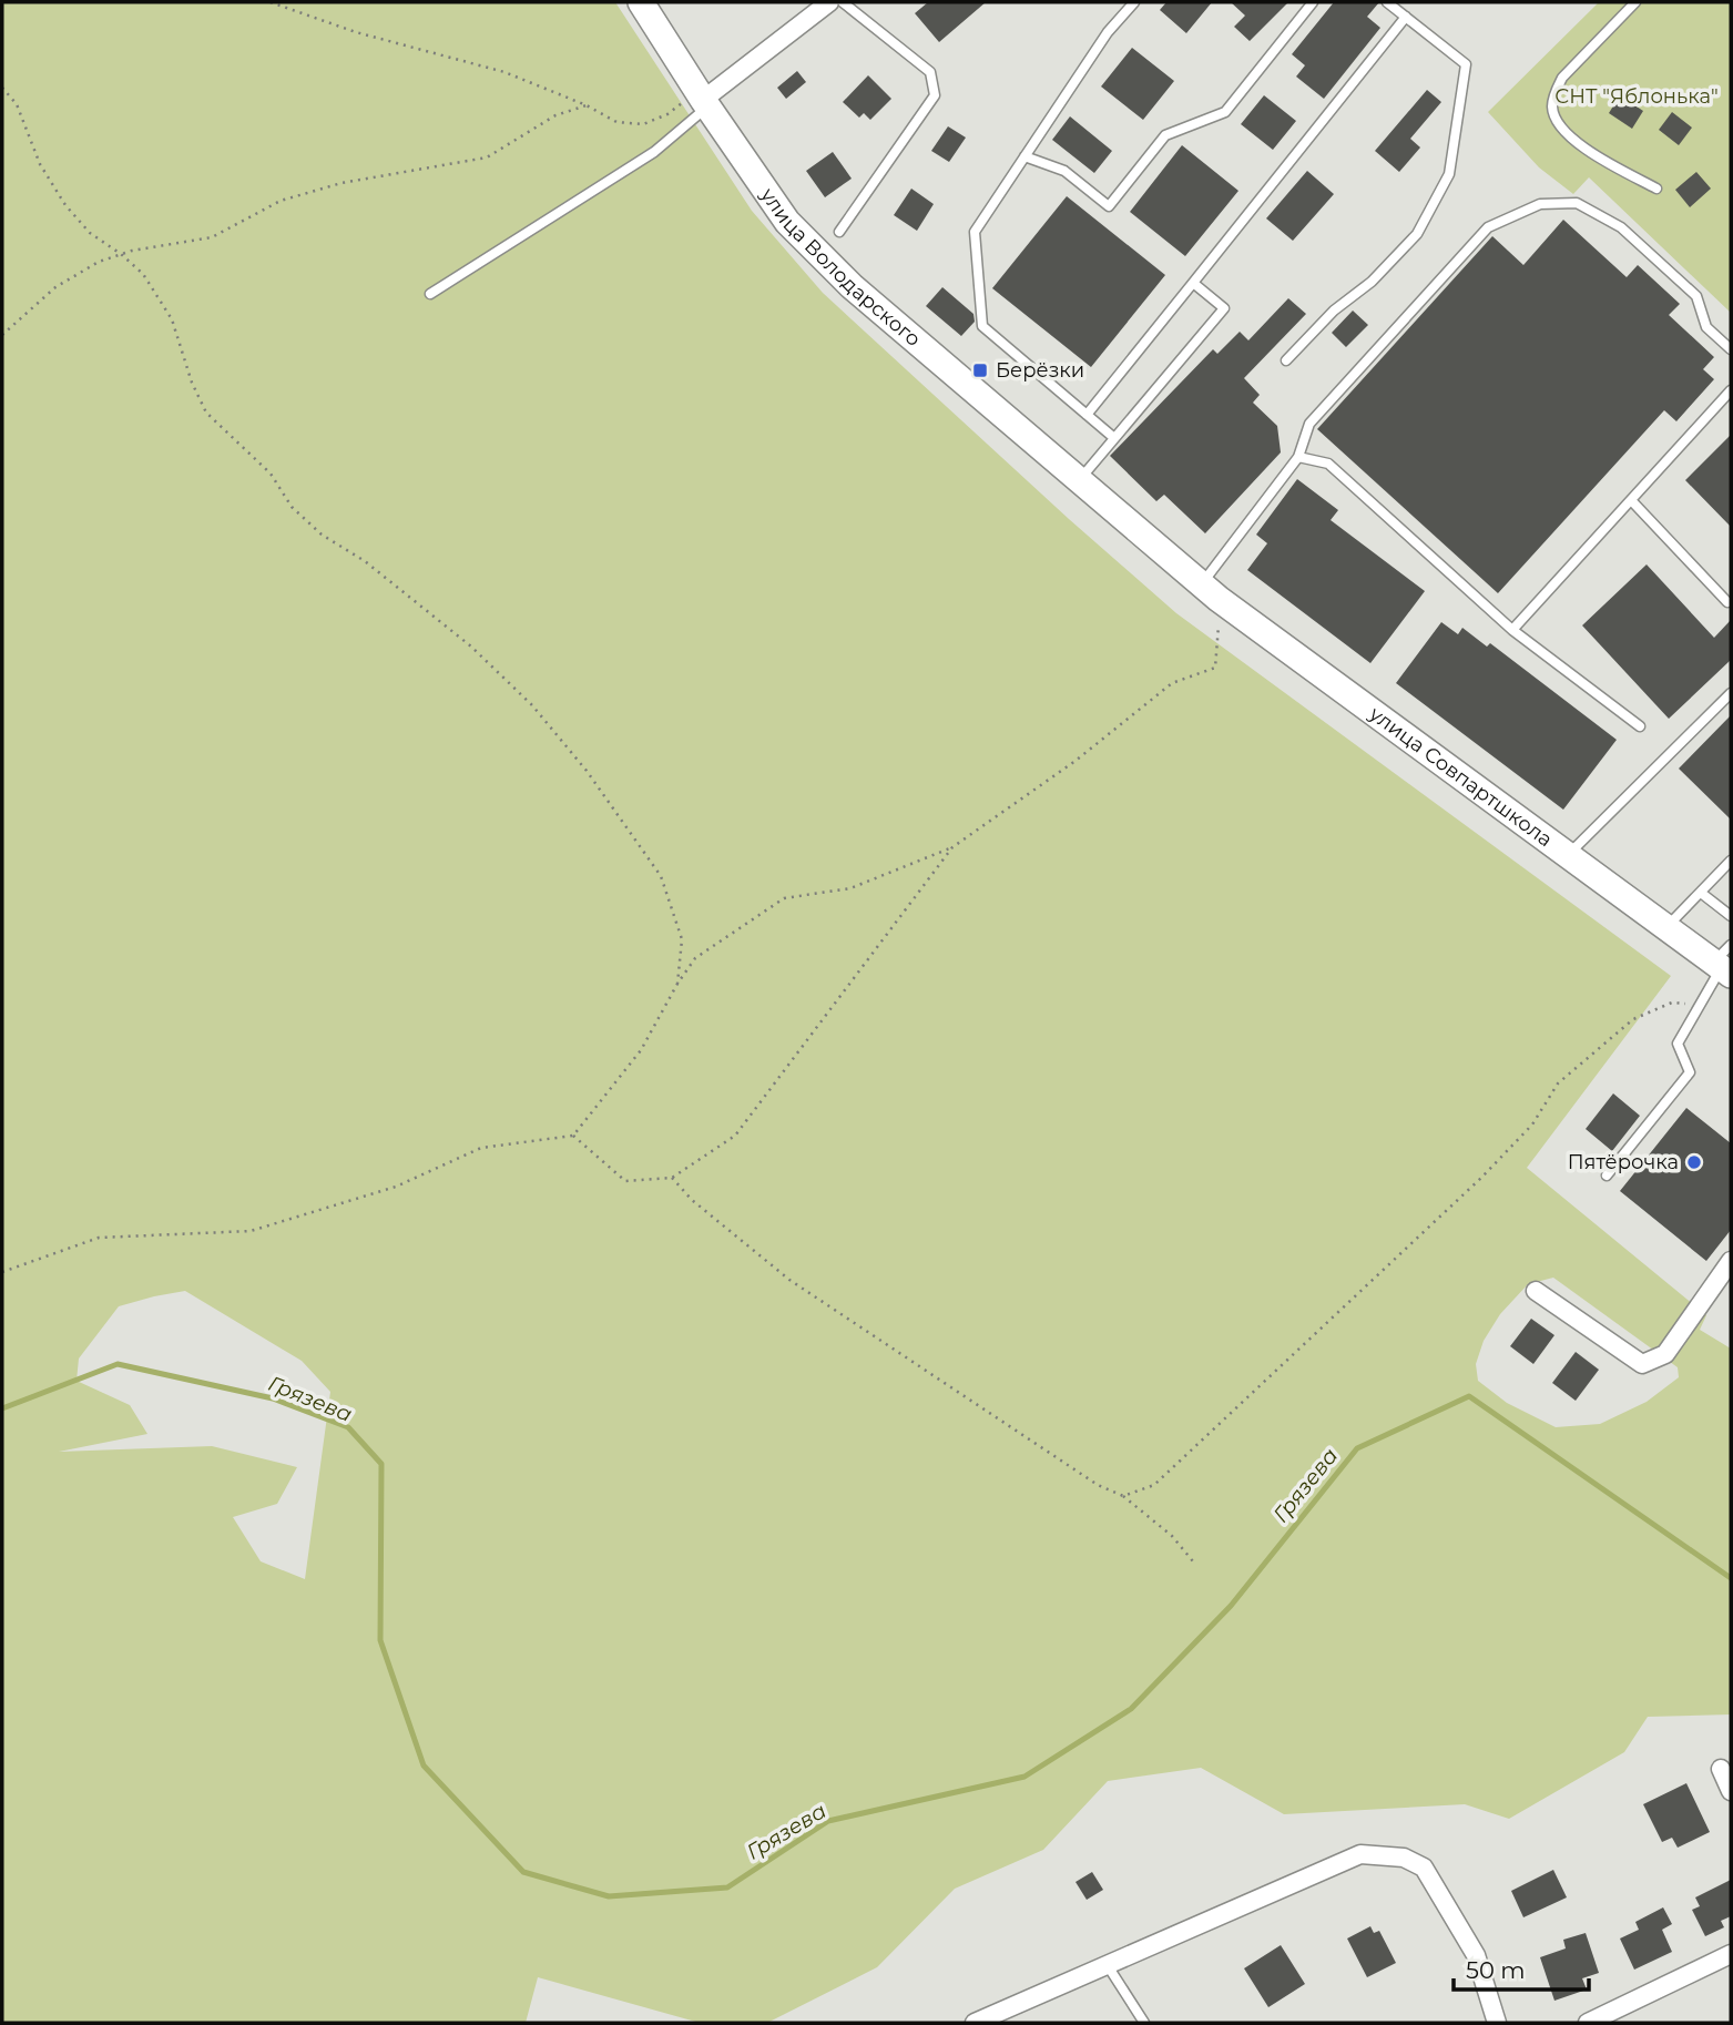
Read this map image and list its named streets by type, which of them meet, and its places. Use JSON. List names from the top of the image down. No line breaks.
{"streets":{"street":["улица Володарского","улица Совпартшкола"]},"crossings":[["улица Володарского","улица Совпартшкола"]],"water":["Грязева"],"parks":["СНТ \"Яблонька\""],"places":{"transit":["Берёзки"],"other":["Пятёрочка"]},"scale_bar":"50 m"}
